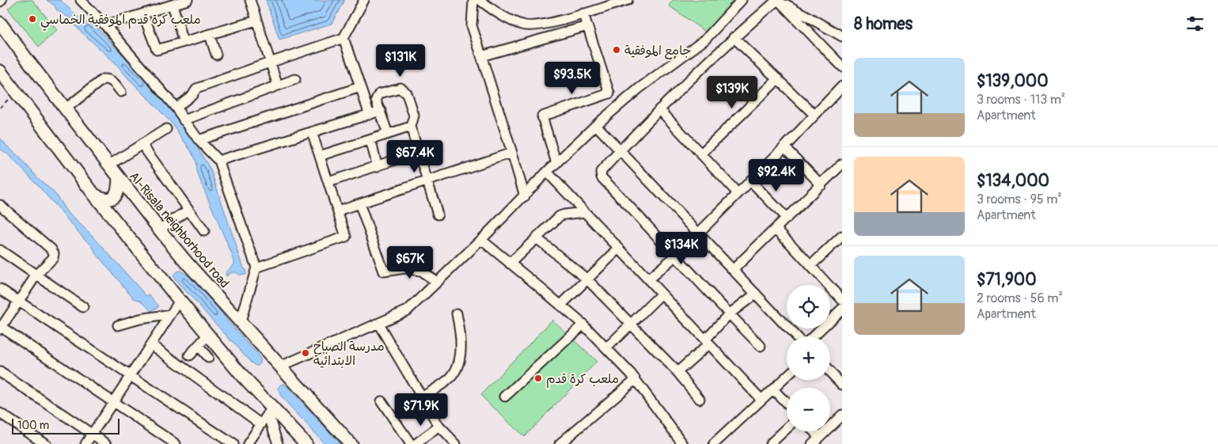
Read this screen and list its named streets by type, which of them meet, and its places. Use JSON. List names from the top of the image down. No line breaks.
{"streets":{"main road":["Al-Risala neighborhood road"]},"places":["ملعب كرة قدم الموفقية الخماسي","جامع الموفقية","مدرسة الصباح الابتدائية","ملعب كرة قدم"],"scale_bar":"100 m","page":{"heading":"8 homes","price":["$131K","$93.5K","$139K","$67.4K","$92.4K","$134K","$67K","$71.9K"],"list":[{"name":"$139,000","note":"3 rooms · 113 m² · Apartment"},{"name":"$134,000","note":"3 rooms · 95 m² · Apartment"},{"name":"$71,900","note":"2 rooms · 56 m² · Apartment"}],"map_buttons":["+","−"],"scale":"100 m"}}
